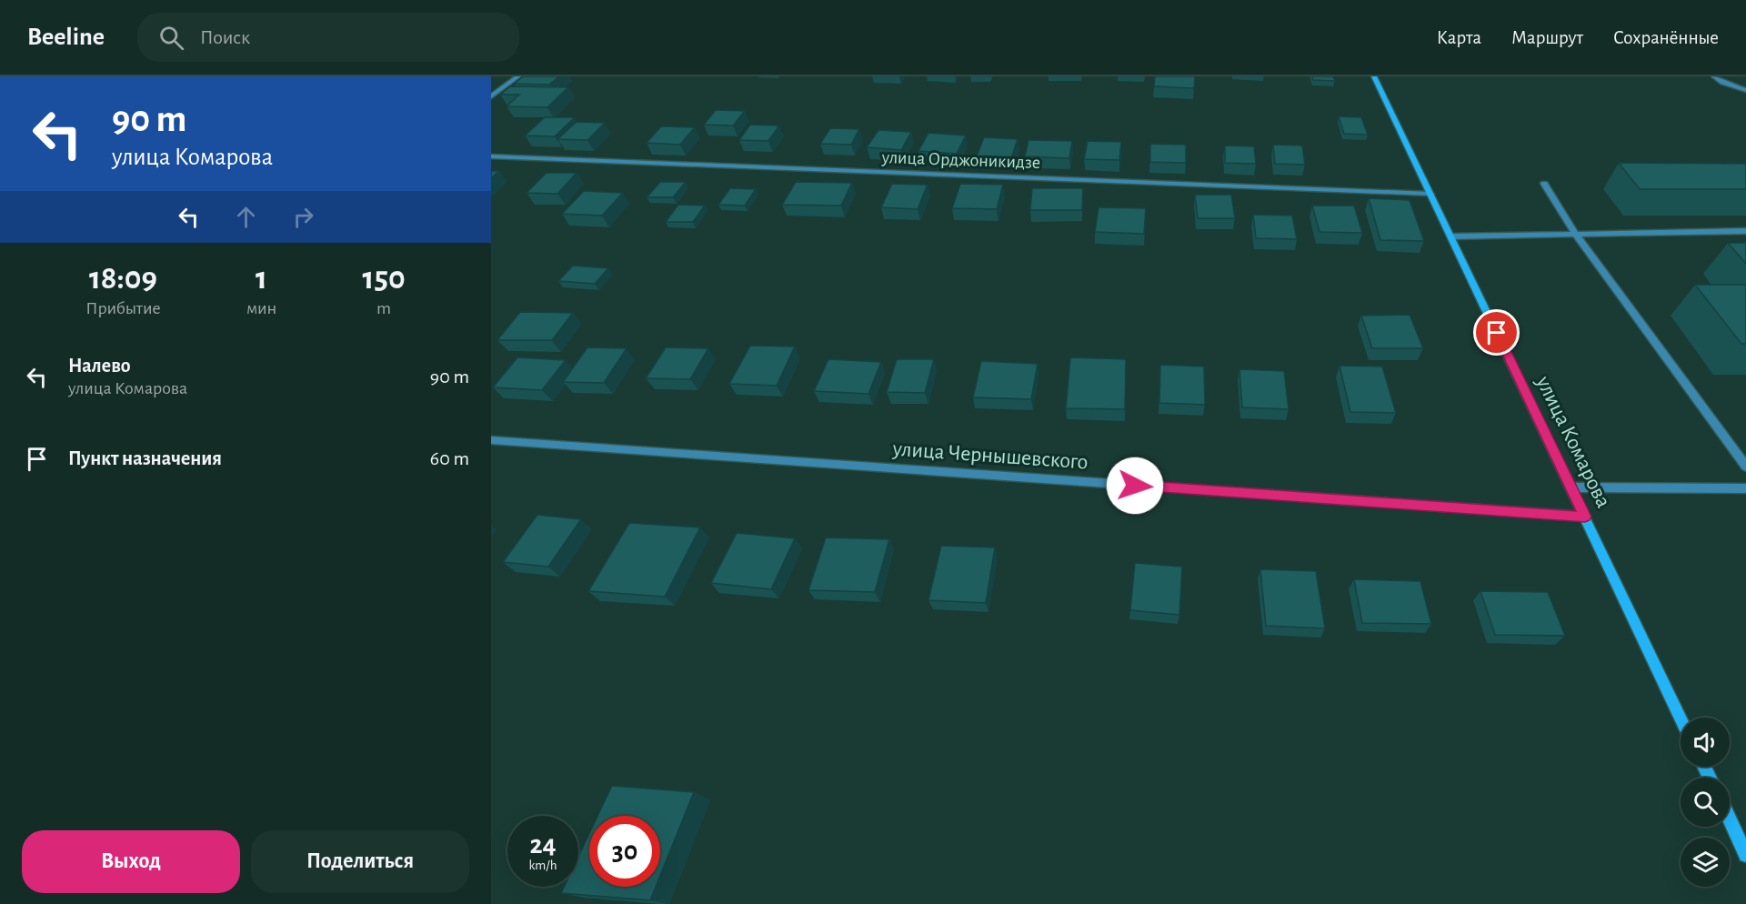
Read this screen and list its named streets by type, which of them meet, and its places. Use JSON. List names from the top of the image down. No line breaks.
{"streets":{"street":["улица Орджоникидзе","улица Комарова","улица Чернышевского"]},"crossings":[["улица Орджоникидзе","улица Комарова"],["улица Комарова","улица Чернышевского"]],"page":{"header":"Beeline","search":"Поиск","nav":["Карта","Маршрут","Сохранённые"],"turn":["90 m","улица Комарова"],"eta":["18:09","Прибытие","1","мин","150","m"],"list":[{"name":"Налево","note":"улица Комарова","value":"90 m"},{"name":"Пункт назначения","value":"60 m"}],"speed":"24 km/h","limit":"30","buttons":["Выход","Поделиться"]}}
